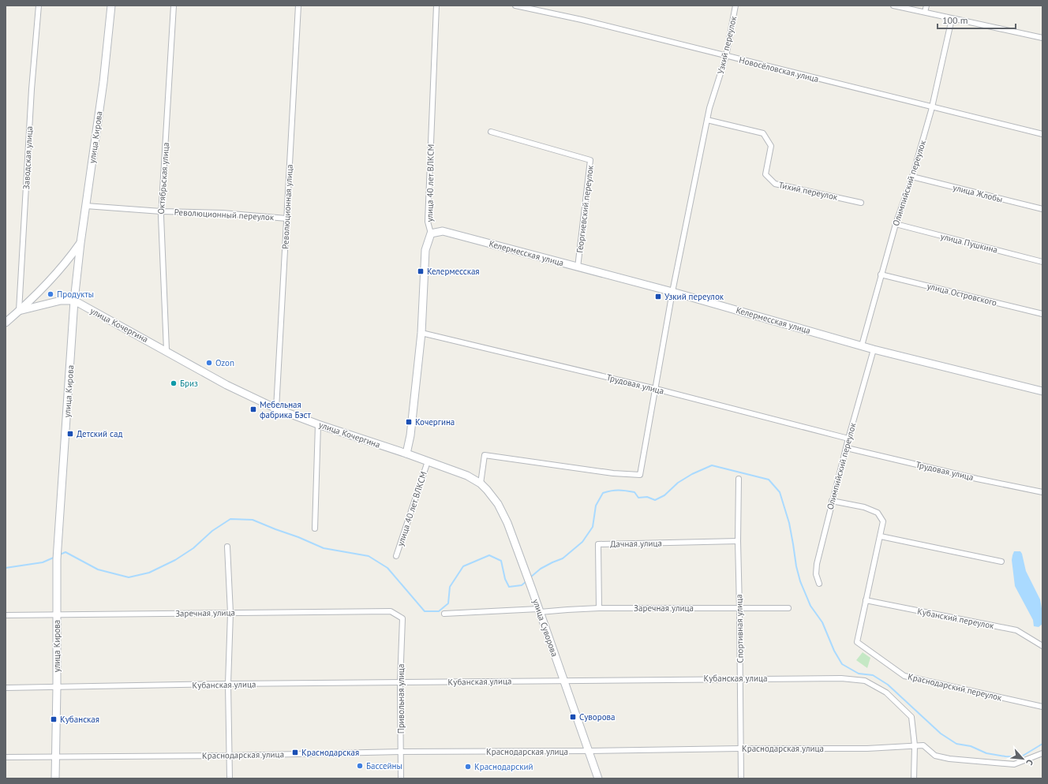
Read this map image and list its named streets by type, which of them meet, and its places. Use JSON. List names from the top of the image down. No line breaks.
{"streets":{"street":["Узкий переулок","Новосёловская улица","улица Кирова","Заводская улица","Октябрьская улица","улица 40 лет ВЛКСМ","Олимпийский переулок","Тихий переулок","улица Жлобы","Революционная улица","Георгиевский переулок","Революционный переулок","улица Пушкина","Келермесская улица","улица Островского","улица Кочергина","Трудовая улица","Дачная улица","Заречная улица","Кубанский переулок","улица Суворова","Спортивная улица","Кубанская улица","Краснодарский переулок","Привольная улица","Краснодарская улица"]},"crossings":[["Узкий переулок","Новосёловская улица"],["Узкий переулок","Тихий переулок"],["Узкий переулок","Келермесская улица"],["Узкий переулок","улица Кочергина"],["Узкий переулок","Трудовая улица"],["Узкий переулок","улица Суворова"],["Новосёловская улица","Олимпийский переулок"],["улица Кирова","Революционный переулок"],["улица Кирова","улица Кочергина"],["улица Кирова","Заречная улица"],["улица Кирова","Кубанская улица"],["улица Кирова","Краснодарская улица"],["Октябрьская улица","Революционный переулок"],["Октябрьская улица","улица Кочергина"],["улица 40 лет ВЛКСМ","Келермесская улица"],["улица 40 лет ВЛКСМ","улица Кочергина"],["улица 40 лет ВЛКСМ","Трудовая улица"],["Олимпийский переулок","улица Жлобы"],["Олимпийский переулок","улица Пушкина"],["Олимпийский переулок","Келермесская улица"],["Олимпийский переулок","улица Островского"],["Олимпийский переулок","Трудовая улица"],["Революционная улица","Революционный переулок"],["Революционная улица","улица Кочергина"],["Георгиевский переулок","Келермесская улица"],["улица Кочергина","улица Суворова"],["Дачная улица","Заречная улица"],["Дачная улица","Спортивная улица"],["Заречная улица","улица Суворова"],["Заречная улица","Спортивная улица"],["Заречная улица","Привольная улица"],["Кубанский переулок","Краснодарский переулок"],["улица Суворова","Кубанская улица"],["улица Суворова","Краснодарская улица"],["Спортивная улица","Кубанская улица"],["Спортивная улица","Краснодарская улица"],["Кубанская улица","Привольная улица"],["Кубанская улица","Краснодарская улица"],["Привольная улица","Краснодарская улица"]],"places":{"transit":["Келермесская","Узкий переулок","Мебельная фабрика Бэст","Кочергина","Детский сад","Суворова","Кубанская","Краснодарская"],"other":["Продукты","Ozon","Бриз","Бассейны","Краснодарский"]},"scale_bar":"100 m","north":"bottom right"}
